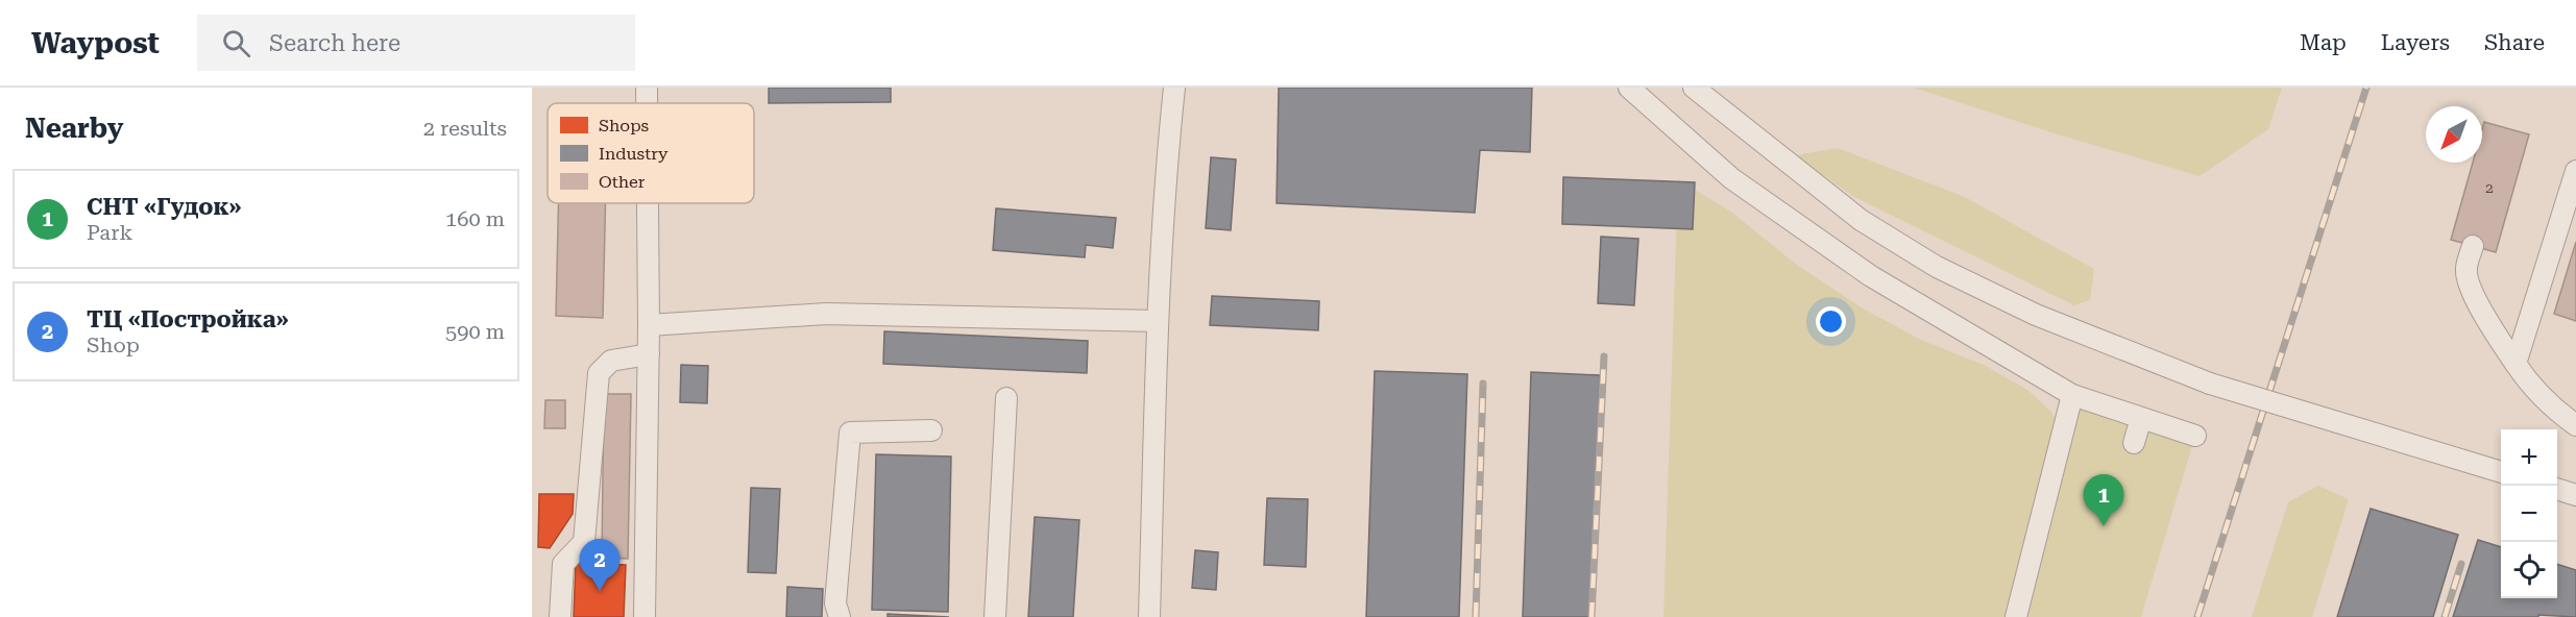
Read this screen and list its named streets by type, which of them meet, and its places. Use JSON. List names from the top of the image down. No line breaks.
{"house_numbers":["2"],"legend":["Shops","Industry","Other"],"north":"bottom left","page":{"header":"Waypost","search":"Search here","nav":["Map","Layers","Share"],"heading":["Nearby","2 results"],"list":[{"mark":"1","name":"СНТ «Гудок»","note":"Park","value":"160 m"},{"mark":"2","name":"ТЦ «Постройка»","note":"Shop","value":"590 m"}],"map_buttons":["+","−"],"pins":["1","2"]}}
